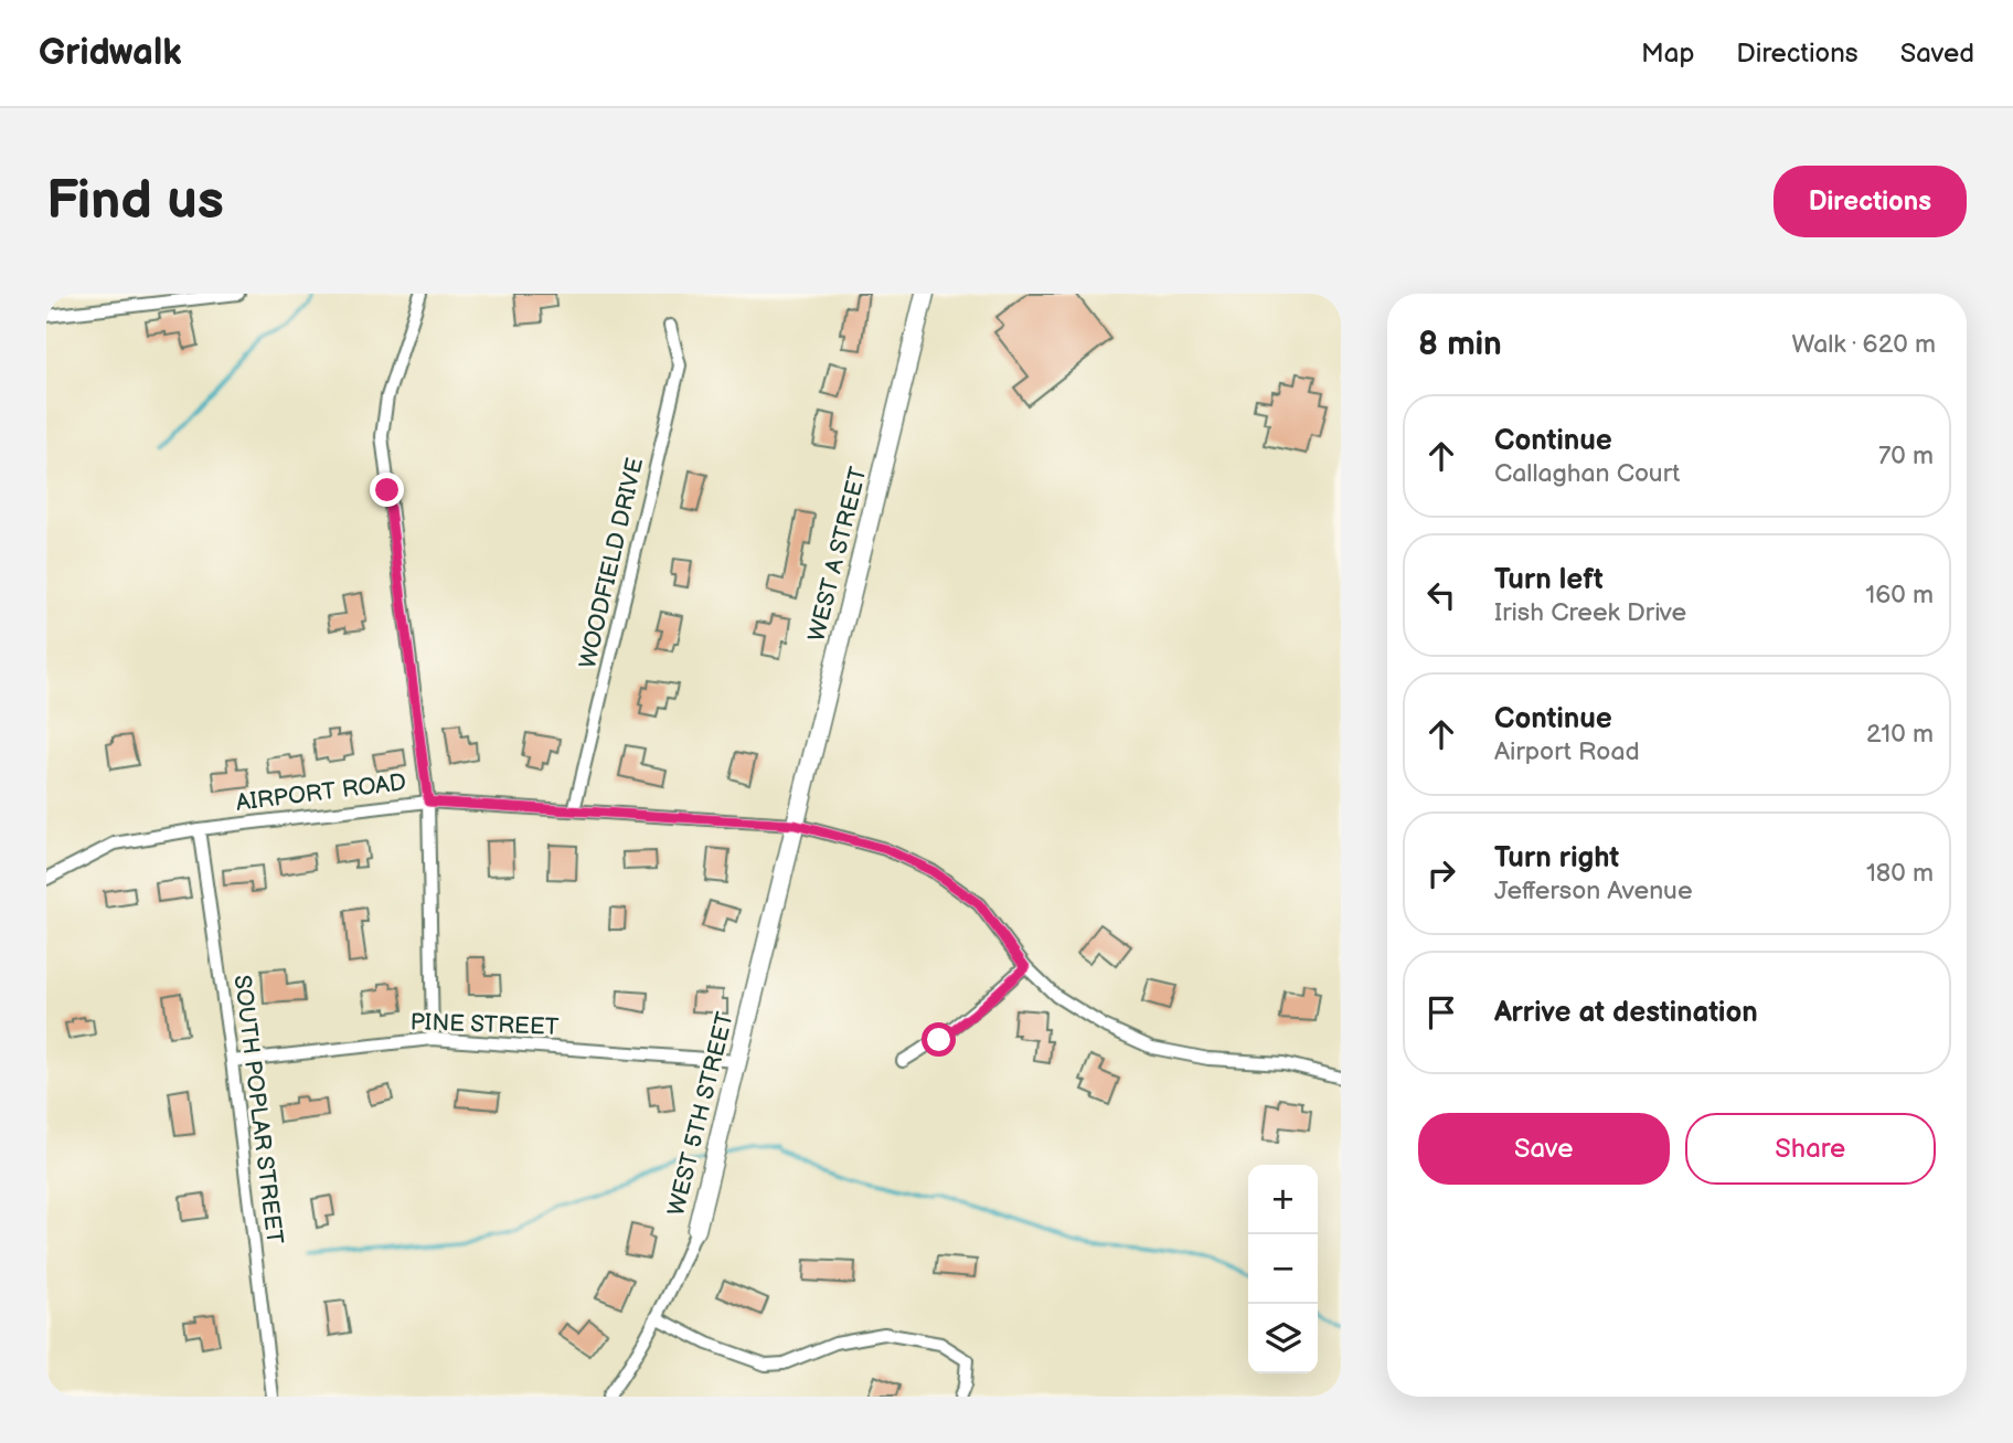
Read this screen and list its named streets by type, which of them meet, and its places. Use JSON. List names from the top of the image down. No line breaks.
{"streets":{"street":["WEST A STREET","WOODFIELD DRIVE","AIRPORT ROAD","PINE STREET","SOUTH POPLAR STREET","WEST 5TH STREET"]},"crossings":[["WEST A STREET","AIRPORT ROAD"],["WEST A STREET","WEST 5TH STREET"],["WOODFIELD DRIVE","AIRPORT ROAD"],["AIRPORT ROAD","SOUTH POPLAR STREET"],["AIRPORT ROAD","WEST 5TH STREET"],["PINE STREET","SOUTH POPLAR STREET"],["PINE STREET","WEST 5TH STREET"]],"page":{"header":"Gridwalk","nav":["Map","Directions","Saved"],"buttons":["Directions",["Save","Share"]],"title":"Find us","heading":["8 min","Walk · 620 m"],"list":[["Continue","Callaghan Court","70 m"],["Turn left","Irish Creek Drive","160 m"],["Continue","Airport Road","210 m"],["Turn right","Jefferson Avenue","180 m"],"Arrive at destination"],"map_buttons":["+","−"]}}
